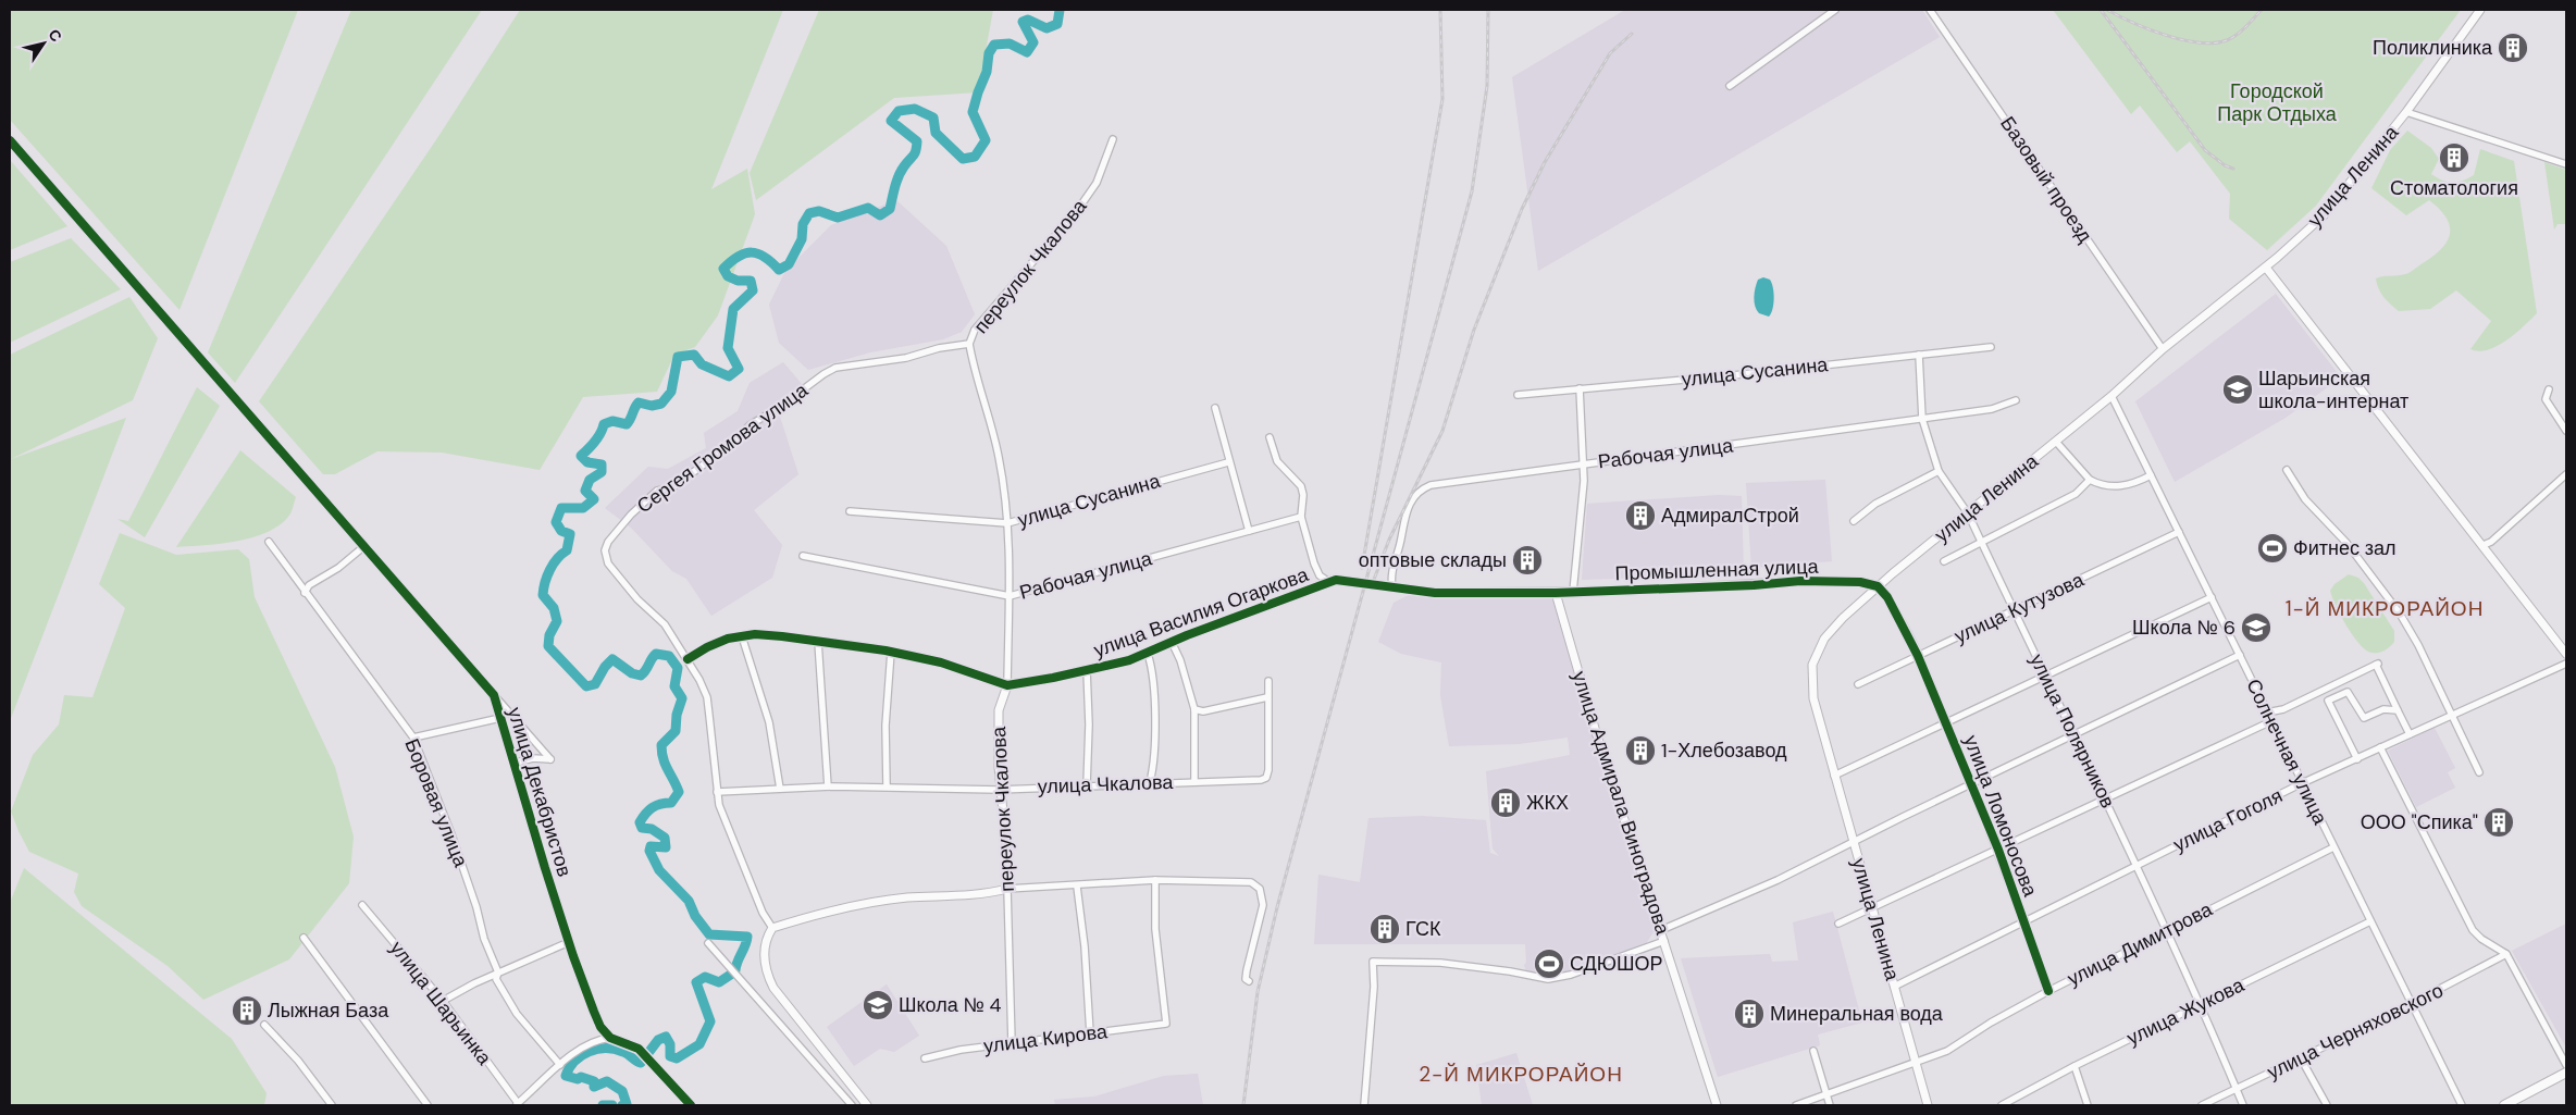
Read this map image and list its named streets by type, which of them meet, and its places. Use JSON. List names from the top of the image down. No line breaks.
{"streets":{"street":["улица Ленина","Базовый проезд","переулок Чкалова","улица Сусанина","Сергея Громова улица","Рабочая улица","Промышленная улица","улица Кутузова","улица Василия Огаркова","улица Полярников","Солнечная улица","улица Чкалова","улица Декабристов","Боровая улица","улица Адмирала Виноградова","улица Ломоносова","улица Гоголя","улица Димитрова","улица Шарьинка","улица Жукова","улица Черняховского","улица Кирова"]},"crossings":[["улица Ленина","Базовый проезд"],["улица Ленина","Промышленная улица"],["улица Ленина","улица Полярников"],["улица Ленина","Солнечная улица"],["улица Ленина","улица Ломоносова"],["улица Ленина","улица Гоголя"],["улица Ленина","улица Димитрова"],["переулок Чкалова","улица Сусанина"],["переулок Чкалова","Сергея Громова улица"],["переулок Чкалова","Рабочая улица"],["переулок Чкалова","улица Василия Огаркова"],["переулок Чкалова","улица Чкалова"],["переулок Чкалова","улица Кирова"],["улица Сусанина","улица Полярников"],["Сергея Громова улица","улица Василия Огаркова"],["Сергея Громова улица","улица Чкалова"],["Рабочая улица","Промышленная улица"],["Рабочая улица","улица Василия Огаркова"],["Рабочая улица","улица Полярников"],["Промышленная улица","улица Василия Огаркова"],["Промышленная улица","улица Адмирала Виноградова"],["Промышленная улица","улица Ломоносова"],["улица Кутузова","улица Полярников"],["улица Кутузова","Солнечная улица"],["улица Кутузова","улица Ломоносова"],["улица Полярников","улица Гоголя"],["улица Полярников","улица Димитрова"],["улица Полярников","улица Жукова"],["улица Полярников","улица Черняховского"],["Солнечная улица","улица Гоголя"],["Солнечная улица","улица Димитрова"],["Солнечная улица","улица Жукова"],["Солнечная улица","улица Черняховского"],["улица Ломоносова","улица Гоголя"],["улица Ломоносова","улица Димитрова"]],"districts":["1-Й МИКРОРАЙОН","2-Й МИКРОРАЙОН"],"parks":["Городской Парк Отдыха"],"places":{"building":["Поликлиника","Стоматология","АдмиралСтрой","оптовые склады","1-Хлебозавод","ЖКХ","ООО \"Спика\"","ГСК","Лыжная База","Минеральная вода"],"school or university":["Шарьинская школа-интернат","Школа № 6","Школа № 4"],"sports":["Фитнес зал","СДЮШОР"]},"north":"top right"}
